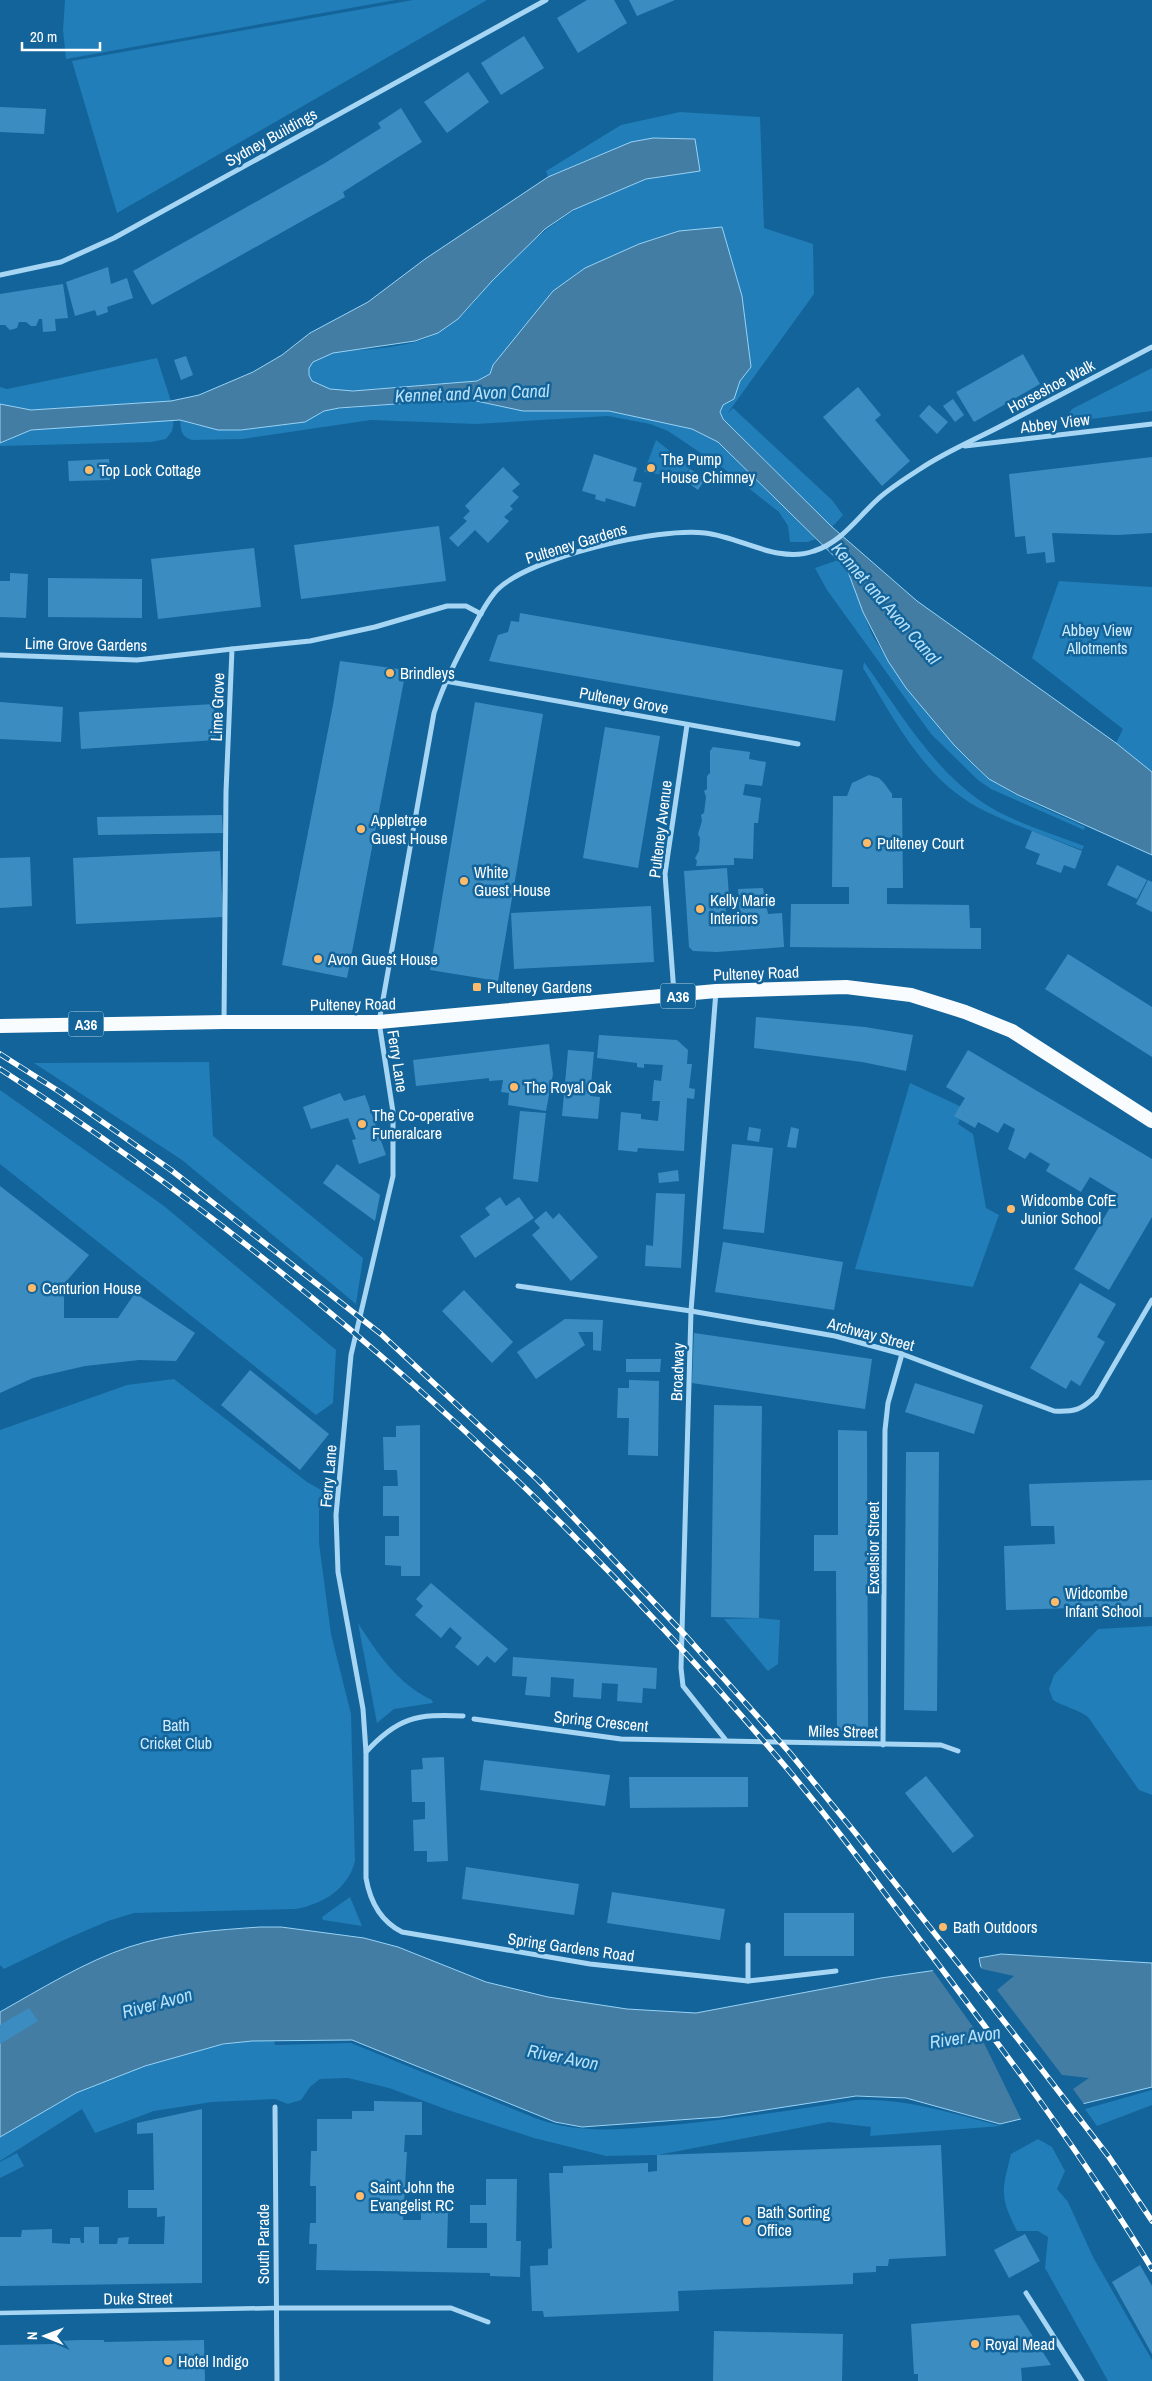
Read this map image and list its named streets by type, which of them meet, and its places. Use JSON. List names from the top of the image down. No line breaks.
{"streets":{"highway":["Pulteney Road","A36"],"street":["Sydney Buildings","Horseshoe Walk","Abbey View","Pulteney Gardens","Lime Grove Gardens","Pulteney Grove","Lime Grove","Pulteney Avenue","Ferry Lane","Archway Street","Broadway","Excelsior Street","Spring Crescent","Miles Street","Spring Gardens Road","South Parade","Duke Street"]},"crossings":[["Horseshoe Walk","Abbey View"],["Horseshoe Walk","Pulteney Gardens"],["Abbey View","Pulteney Gardens"],["Pulteney Gardens","Pulteney Grove"],["Pulteney Gardens","Lime Grove"],["Pulteney Gardens","Pulteney Road"],["Pulteney Gardens","Ferry Lane"],["Lime Grove Gardens","Lime Grove"],["Pulteney Grove","Pulteney Avenue"],["Lime Grove","Pulteney Road"],["Pulteney Avenue","Pulteney Road"],["Pulteney Road","Ferry Lane"],["Pulteney Road","Broadway"],["Ferry Lane","Spring Gardens Road"],["Archway Street","Broadway"],["Archway Street","Excelsior Street"],["Broadway","Spring Crescent"],["Broadway","Miles Street"],["Excelsior Street","Miles Street"],["Spring Crescent","Miles Street"],["South Parade","Duke Street"]],"water":["Kennet and Avon Canal","River Avon"],"parks":["Abbey View Allotments","Bath Cricket Club"],"places":{"other":["The Pump House Chimney","Top Lock Cottage","Brindleys","Appletree Guest House","Pulteney Court","White Guest House","Kelly Marie Interiors","Avon Guest House","The Royal Oak","The Co-operative Funeralcare","Widcombe CofE Junior School","Centurion House","Widcombe Infant School","Bath Outdoors","Saint John the Evangelist RC","Bath Sorting Office","Royal Mead","Hotel Indigo"],"transit":["Pulteney Gardens"]},"scale_bar":"20 m","north":"left"}
